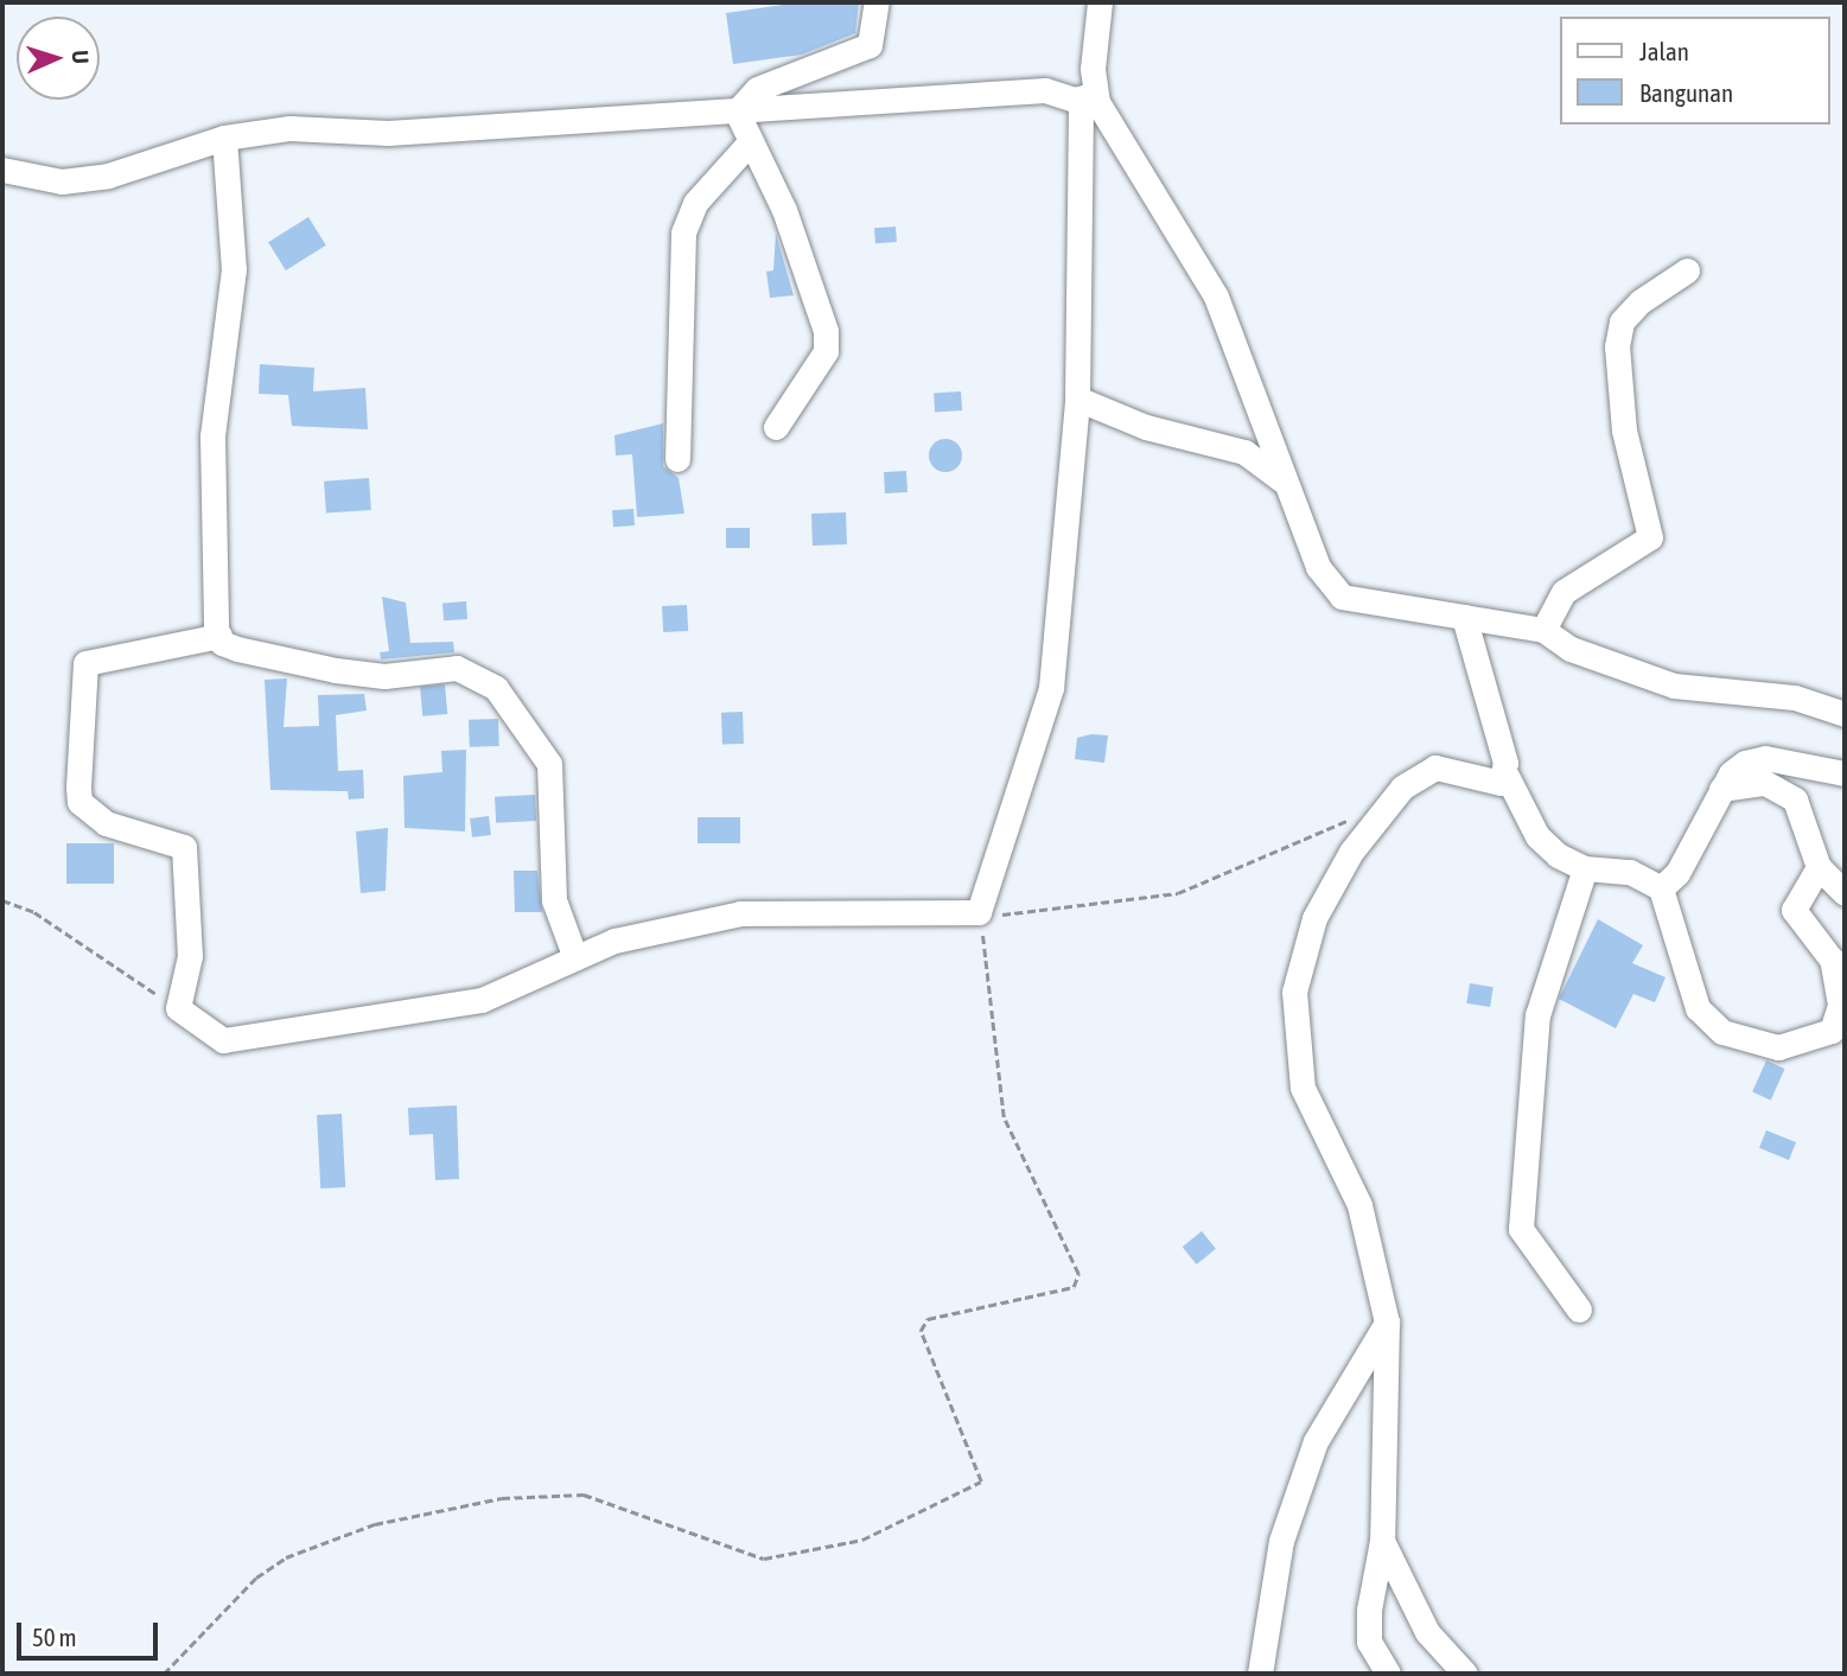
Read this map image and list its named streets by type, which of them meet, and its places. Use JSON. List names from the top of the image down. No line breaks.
{"legend":["Jalan","Bangunan"],"scale_bar":"50 m","north":"right"}
